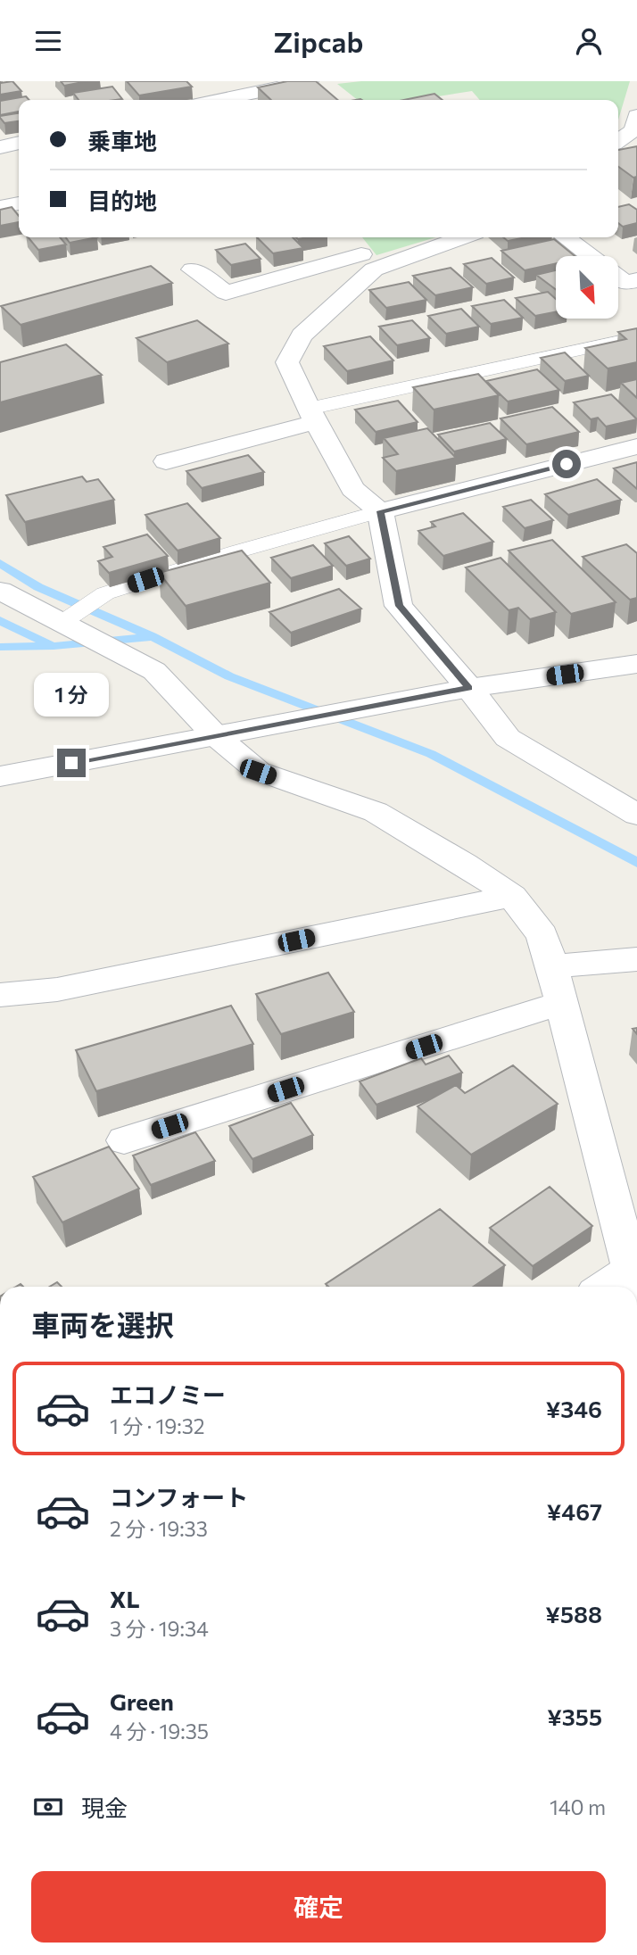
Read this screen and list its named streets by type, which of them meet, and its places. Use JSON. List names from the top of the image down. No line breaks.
{"north":"bottom right","page":{"header":"Zipcab","banner":["乗車地","目的地"],"bubble":"1 分","heading":"車両を選択","list":[{"name":"エコノミー","note":"1 分 · 19:32","value":"¥346"},{"name":"コンフォート","note":"2 分 · 19:33","value":"¥467"},{"name":"XL","note":"3 分 · 19:34","value":"¥588"},{"name":"Green","note":"4 分 · 19:35","value":"¥355"}],"pay":["現金","140 m"],"buttons":"確定"}}
